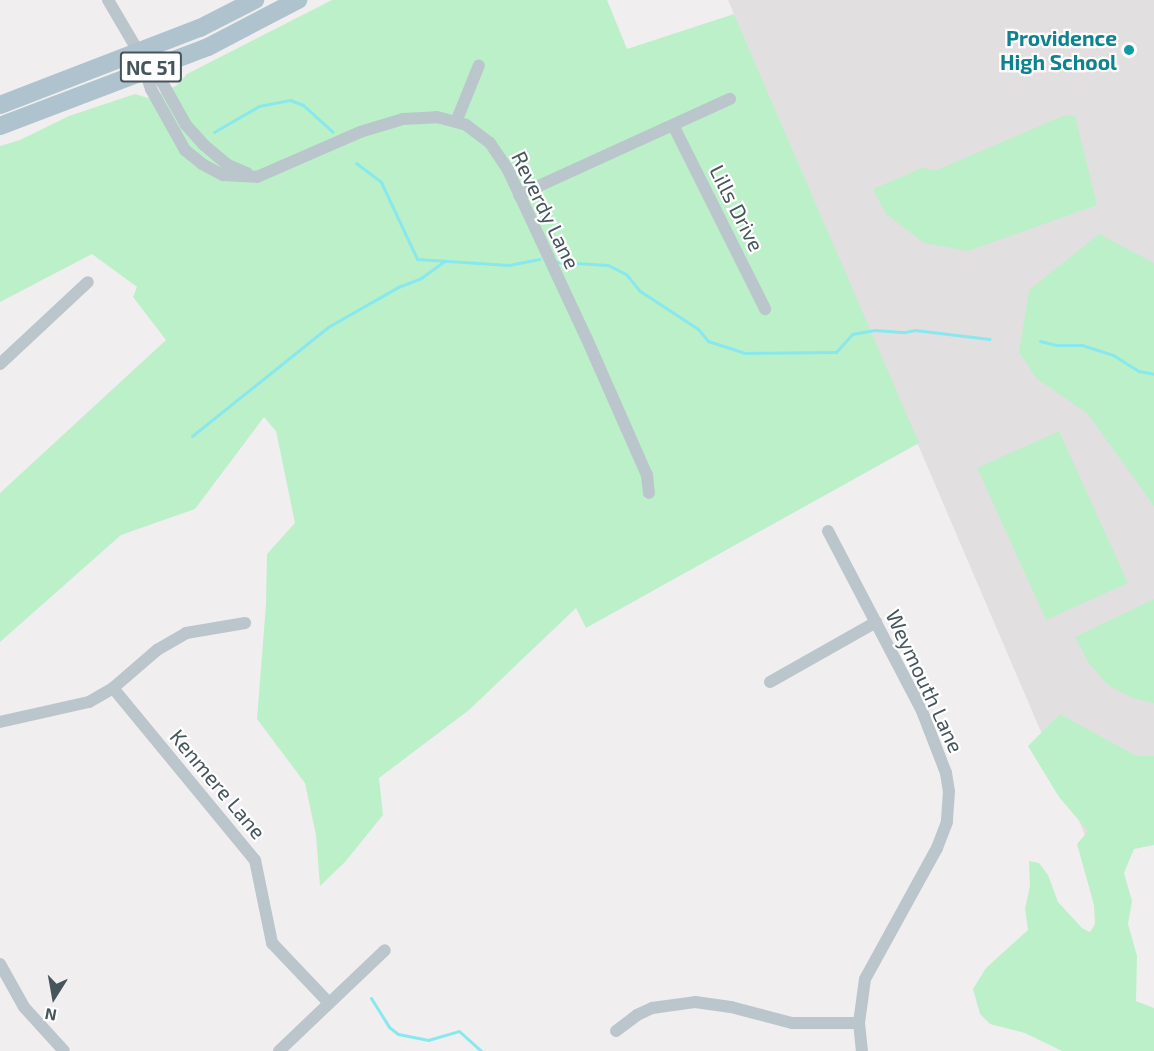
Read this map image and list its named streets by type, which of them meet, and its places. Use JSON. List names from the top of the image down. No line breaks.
{"streets":{"main road":["NC 51"],"street":["Lills Drive","Reverdy Lane","Weymouth Lane","Kenmere Lane"]},"crossings":[["NC 51","Reverdy Lane"]],"places":["Providence High School"],"north":"bottom"}
